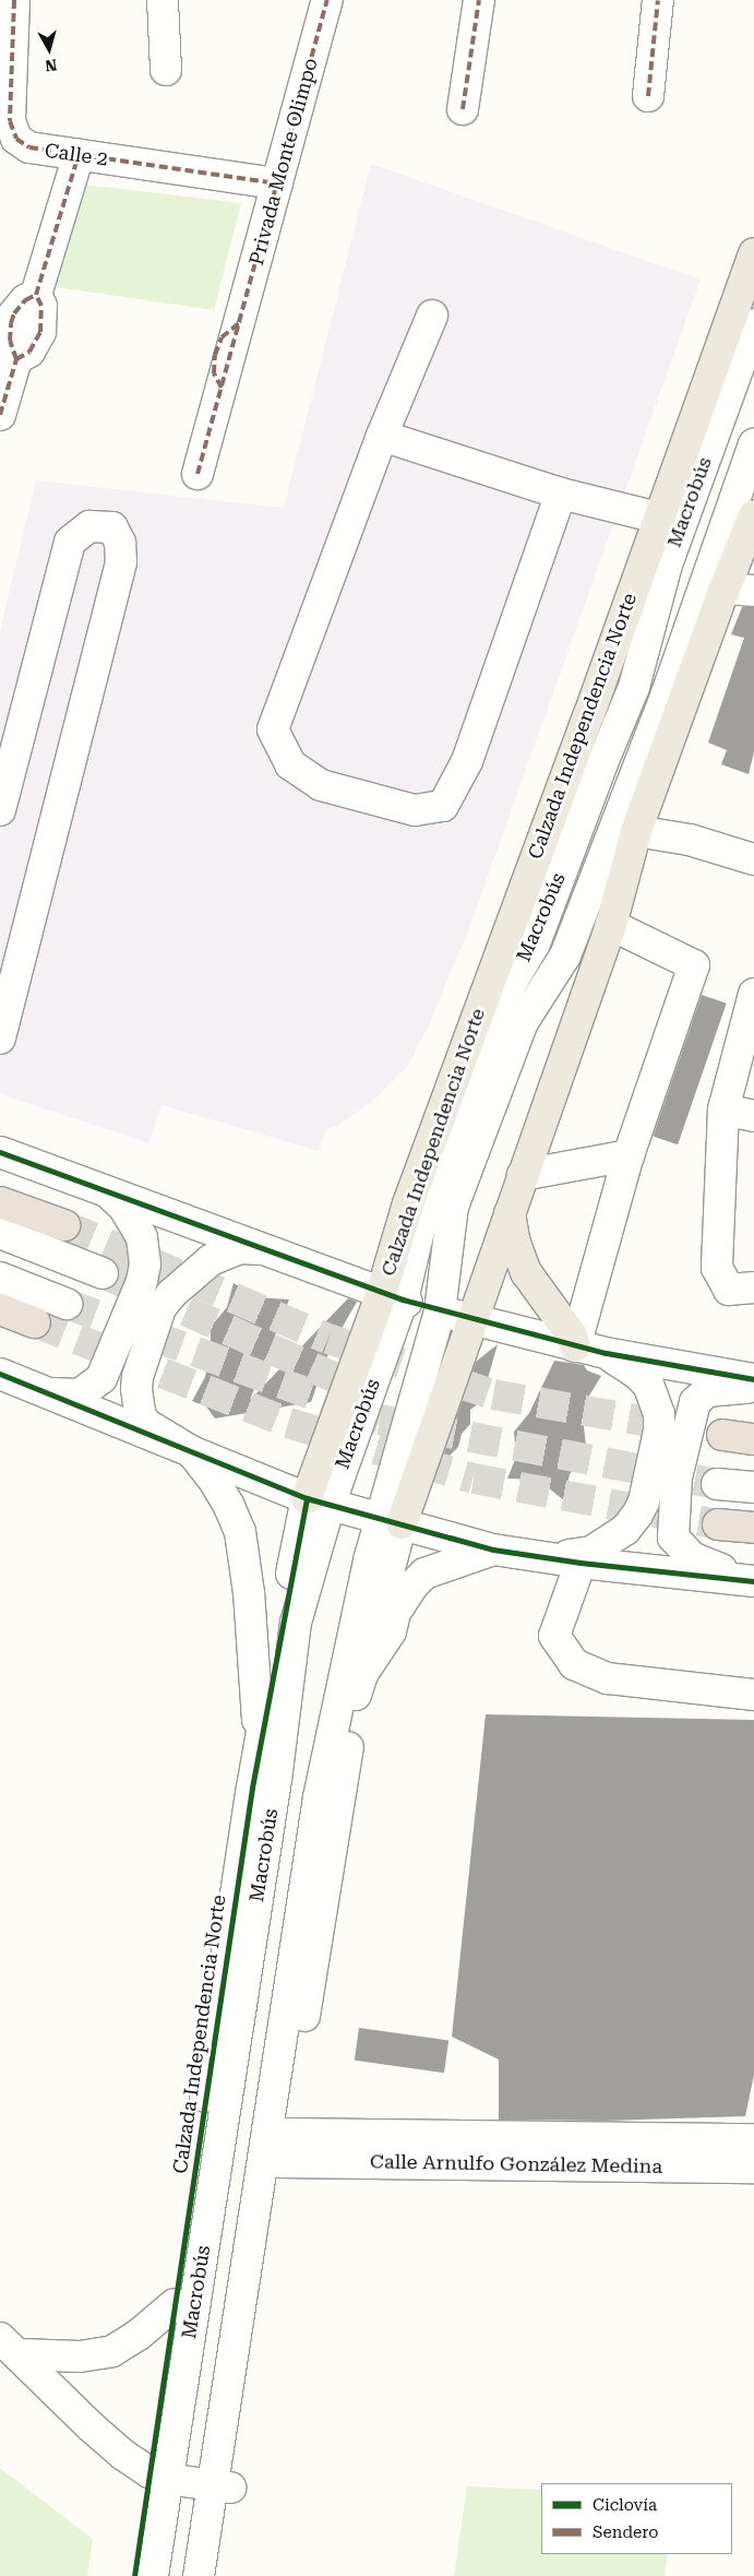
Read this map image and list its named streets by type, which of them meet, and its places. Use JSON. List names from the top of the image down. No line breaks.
{"streets":{"main road":["Calzada Independencia Norte"],"street":["Calle 2","Privada Monte Olimpo","Macrobús","Calle Arnulfo González Medina"]},"crossings":[["Calle 2","Privada Monte Olimpo"],["Macrobús","Calzada Independencia Norte"]],"legend":["Ciclovía","Sendero"],"north":"bottom"}
